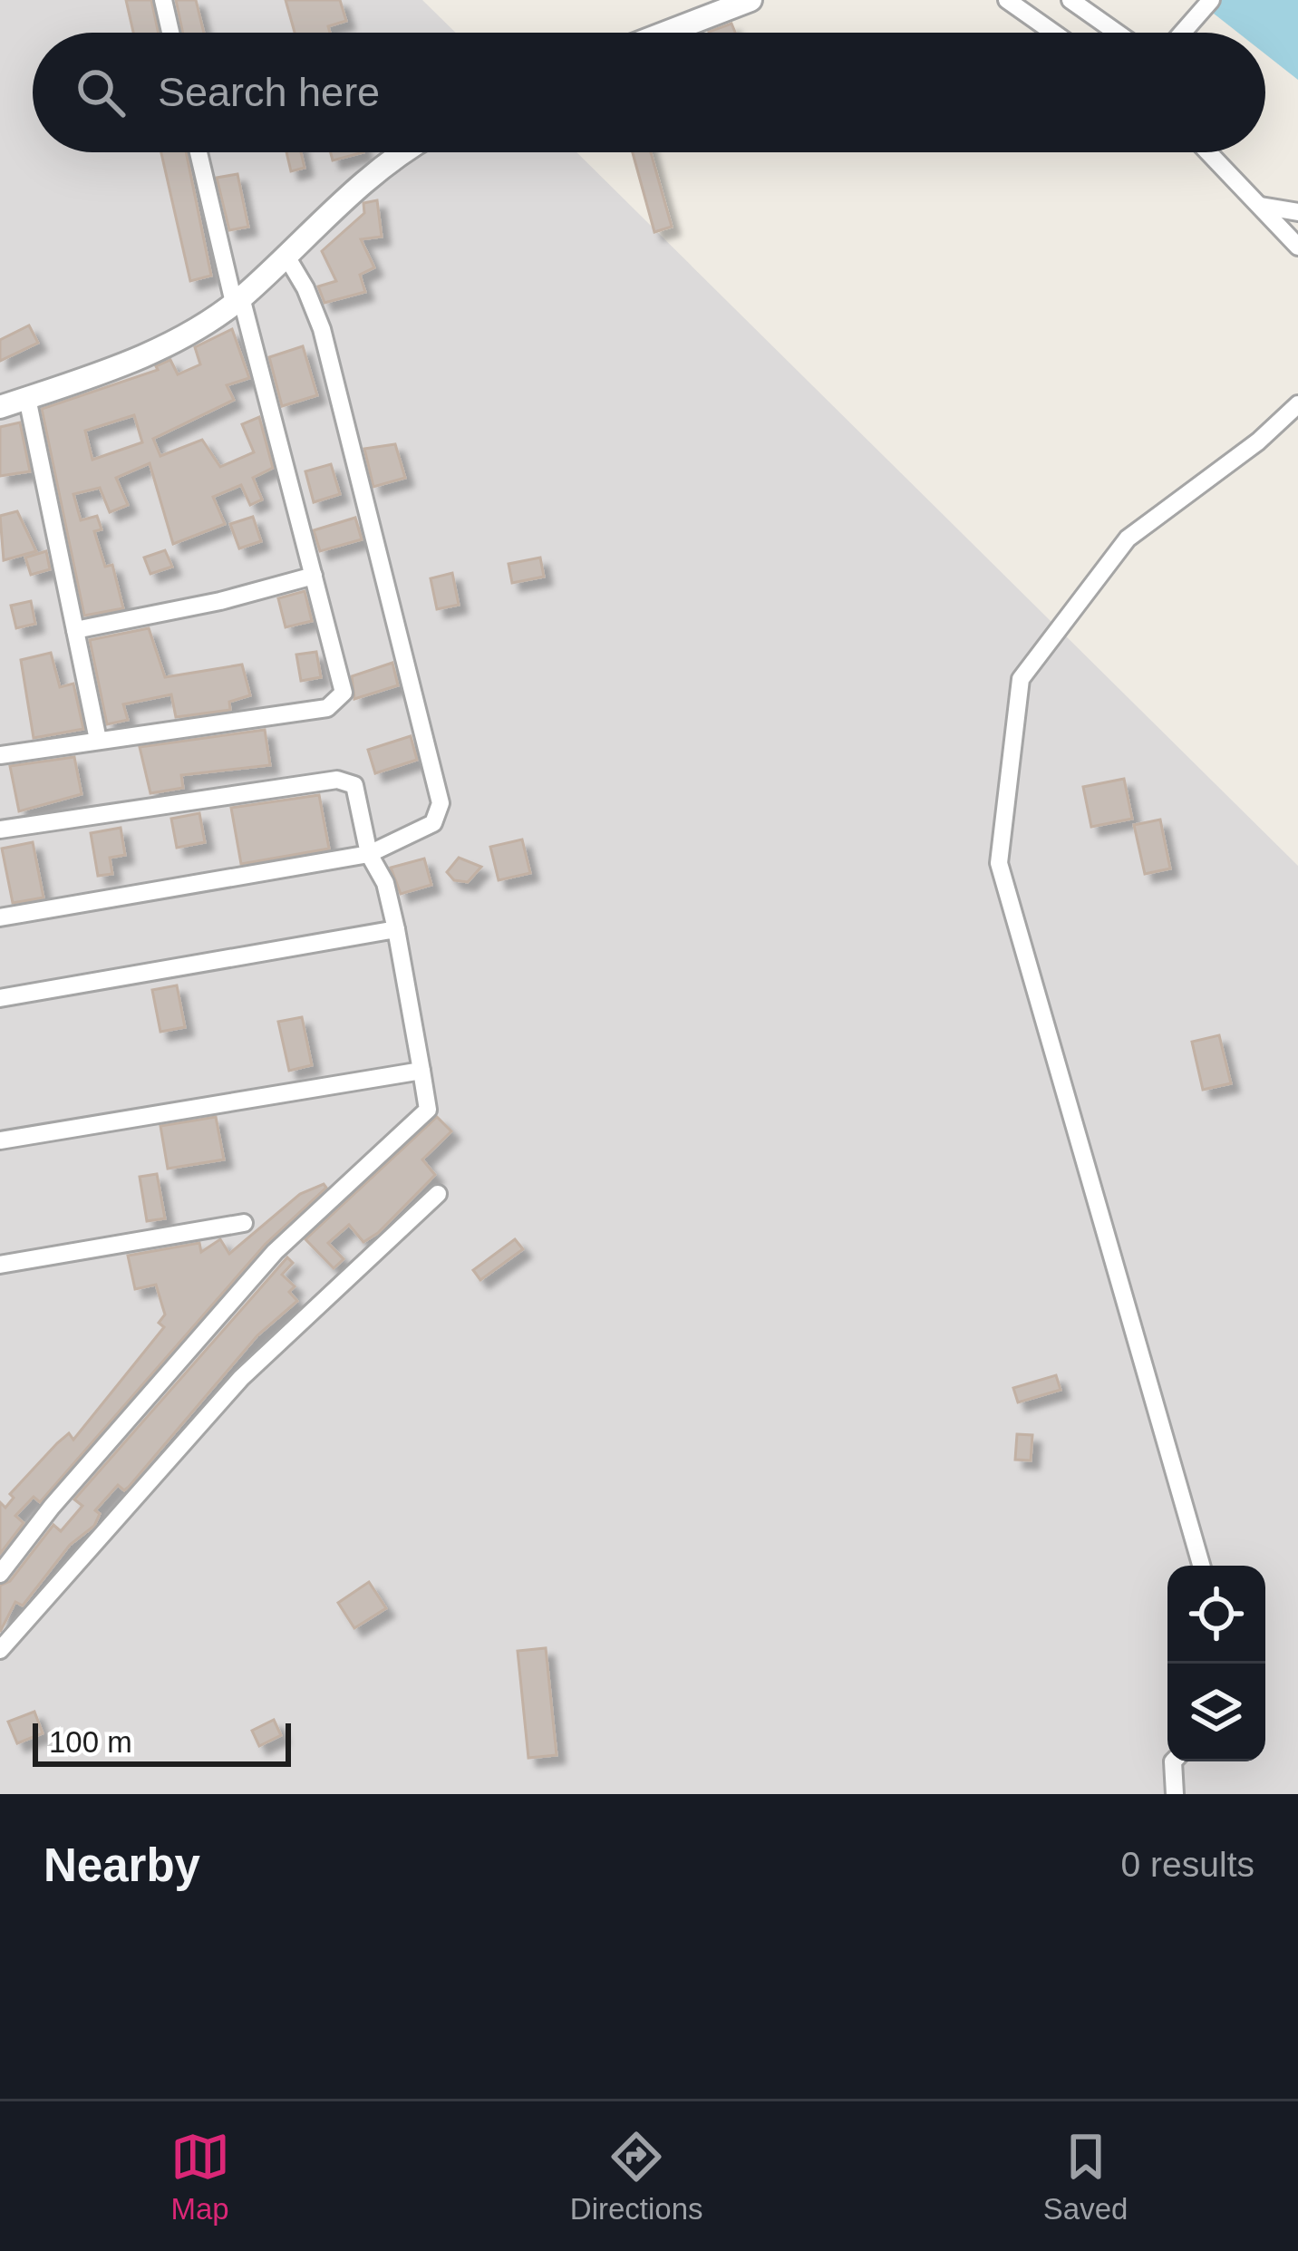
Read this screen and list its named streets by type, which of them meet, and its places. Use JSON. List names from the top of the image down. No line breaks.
{"scale_bar":"100 m","page":{"search":"Search here","scale":"100 m","heading":["Nearby","0 results"],"nav":["Map","Directions","Saved"]}}
